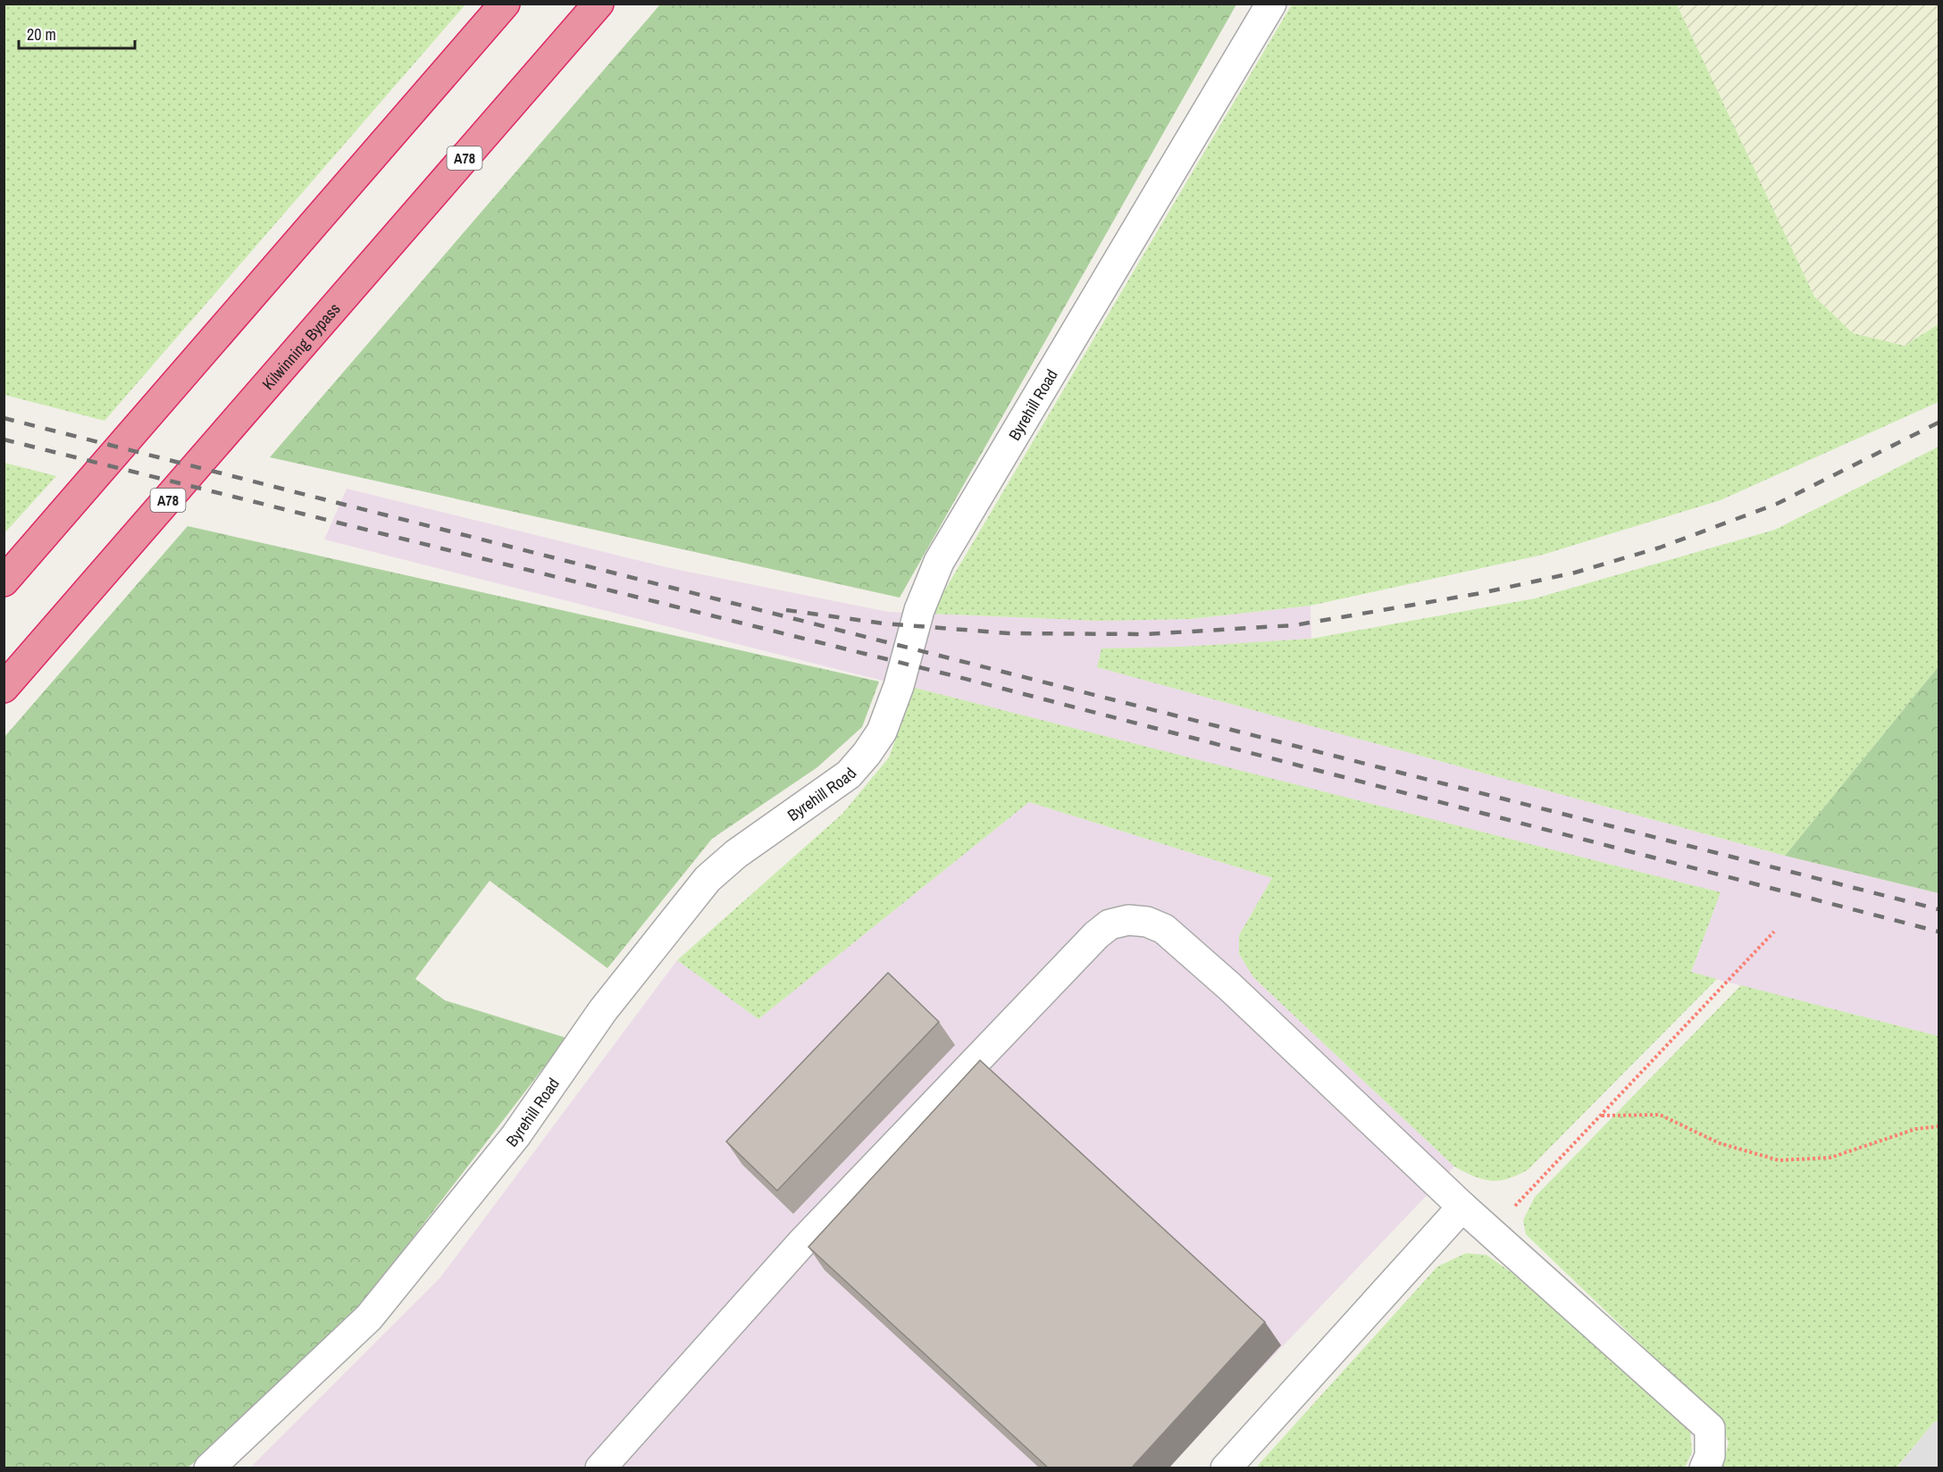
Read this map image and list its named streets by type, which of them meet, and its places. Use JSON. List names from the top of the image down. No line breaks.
{"streets":{"highway":["A78","Kilwinning Bypass"],"street":["Byrehill Road"]},"scale_bar":"20 m"}
